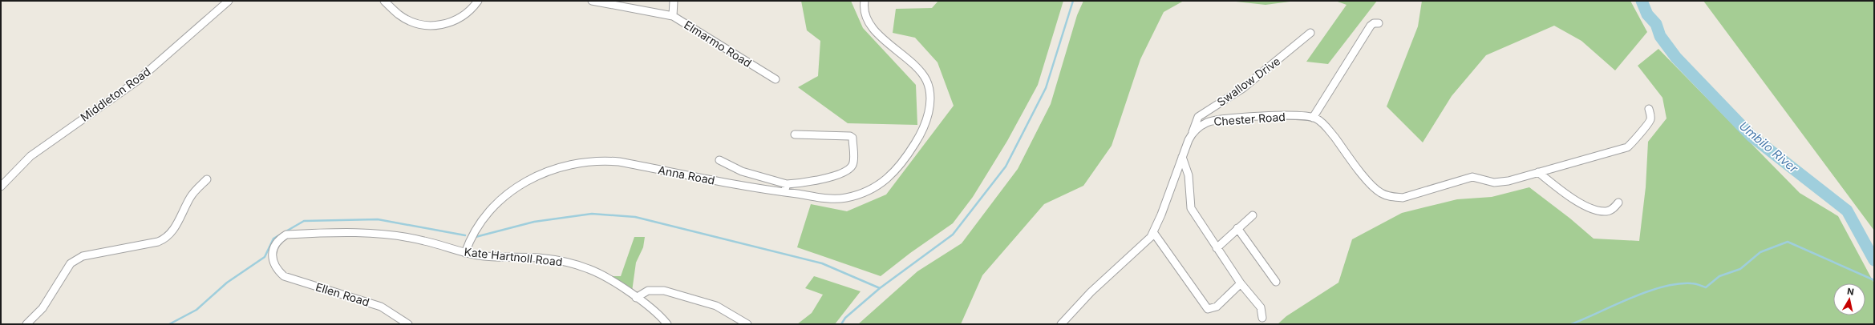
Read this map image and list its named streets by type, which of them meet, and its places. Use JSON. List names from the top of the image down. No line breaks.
{"streets":{"street":["Elmarmo Road","Swallow Drive","Middleton Road","Chester Road","Anna Road","Kate Hartnoll Road","Ellen Road"]},"crossings":[["Swallow Drive","Chester Road"],["Anna Road","Kate Hartnoll Road"],["Kate Hartnoll Road","Ellen Road"]],"water":["Umbilo River"],"north":"top"}
